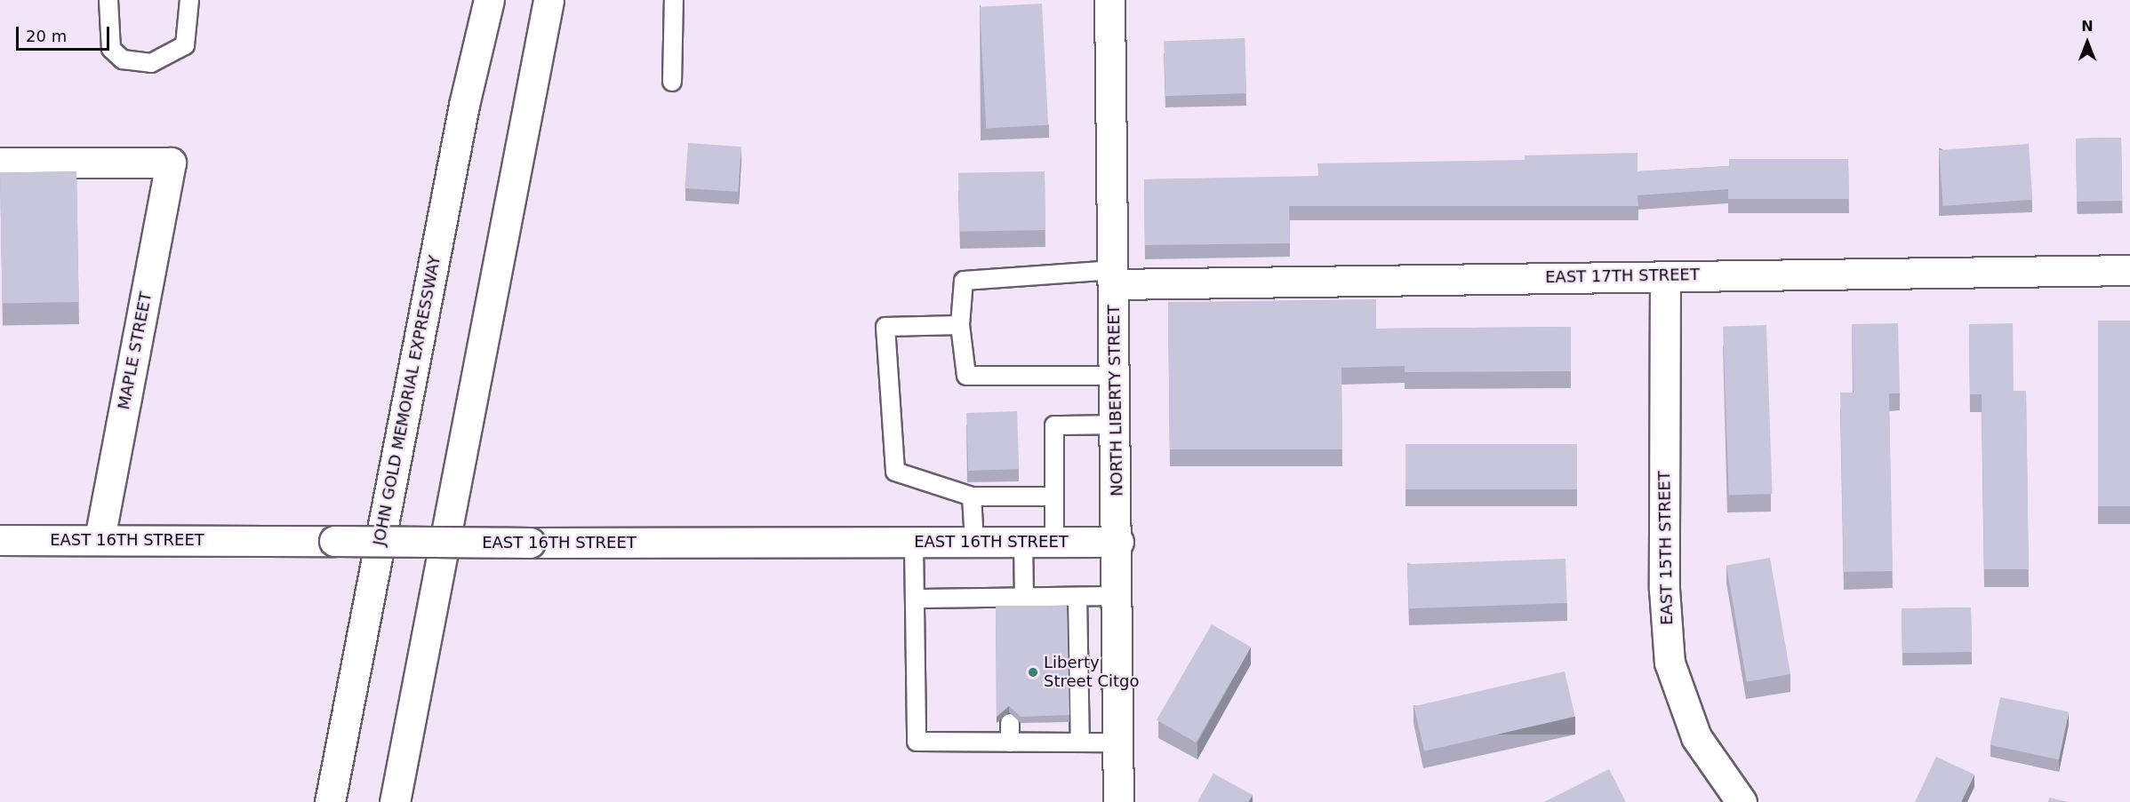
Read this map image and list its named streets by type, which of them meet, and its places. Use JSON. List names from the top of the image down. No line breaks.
{"streets":{"main road":["EAST 17TH STREET","MAPLE STREET","JOHN GOLD MEMORIAL EXPRESSWAY","NORTH LIBERTY STREET","EAST 16TH STREET","EAST 15TH STREET"]},"crossings":[["EAST 17TH STREET","NORTH LIBERTY STREET"],["EAST 17TH STREET","EAST 15TH STREET"],["MAPLE STREET","EAST 16TH STREET"],["NORTH LIBERTY STREET","EAST 16TH STREET"]],"places":["Liberty Street Citgo"],"scale_bar":"20 m","north":"top"}
